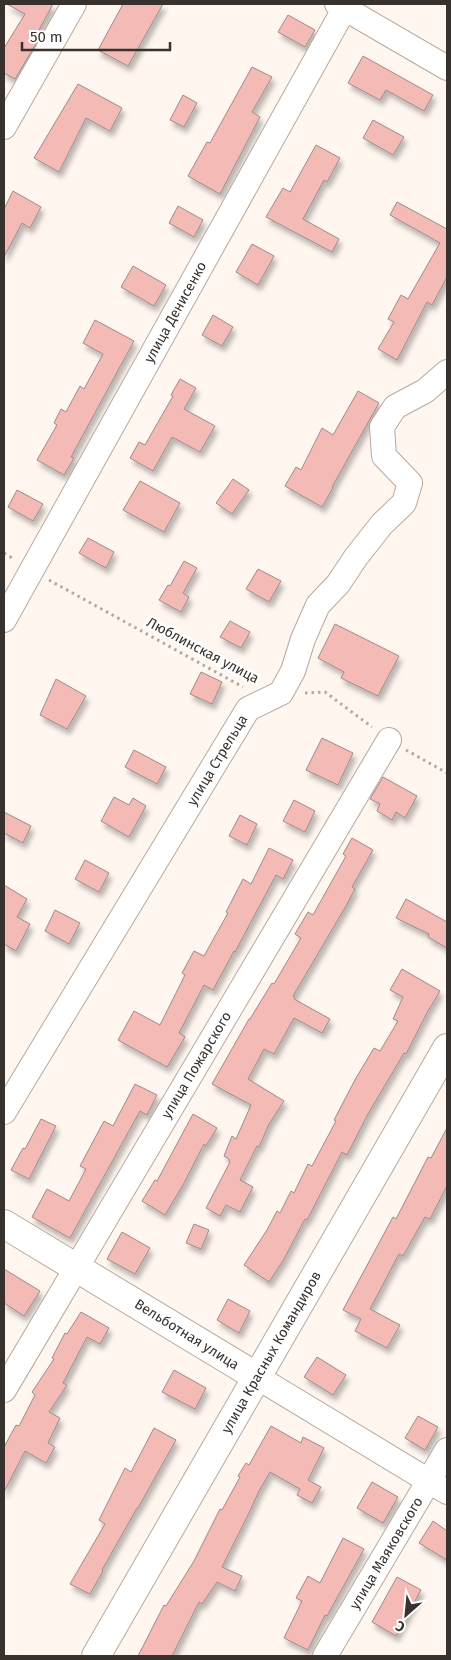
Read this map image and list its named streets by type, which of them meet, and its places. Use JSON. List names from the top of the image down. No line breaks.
{"streets":{"street":["улица Денисенко","улица Стрельца","улица Пожарского","Вельботная улица","улица Красных Командиров","улица Маяковского"],"path":["Люблинская улица"]},"crossings":[["улица Денисенко","Люблинская улица"],["улица Пожарского","Вельботная улица"],["Вельботная улица","улица Красных Командиров"],["Вельботная улица","улица Маяковского"]],"scale_bar":"50 m","north":"bottom left"}
